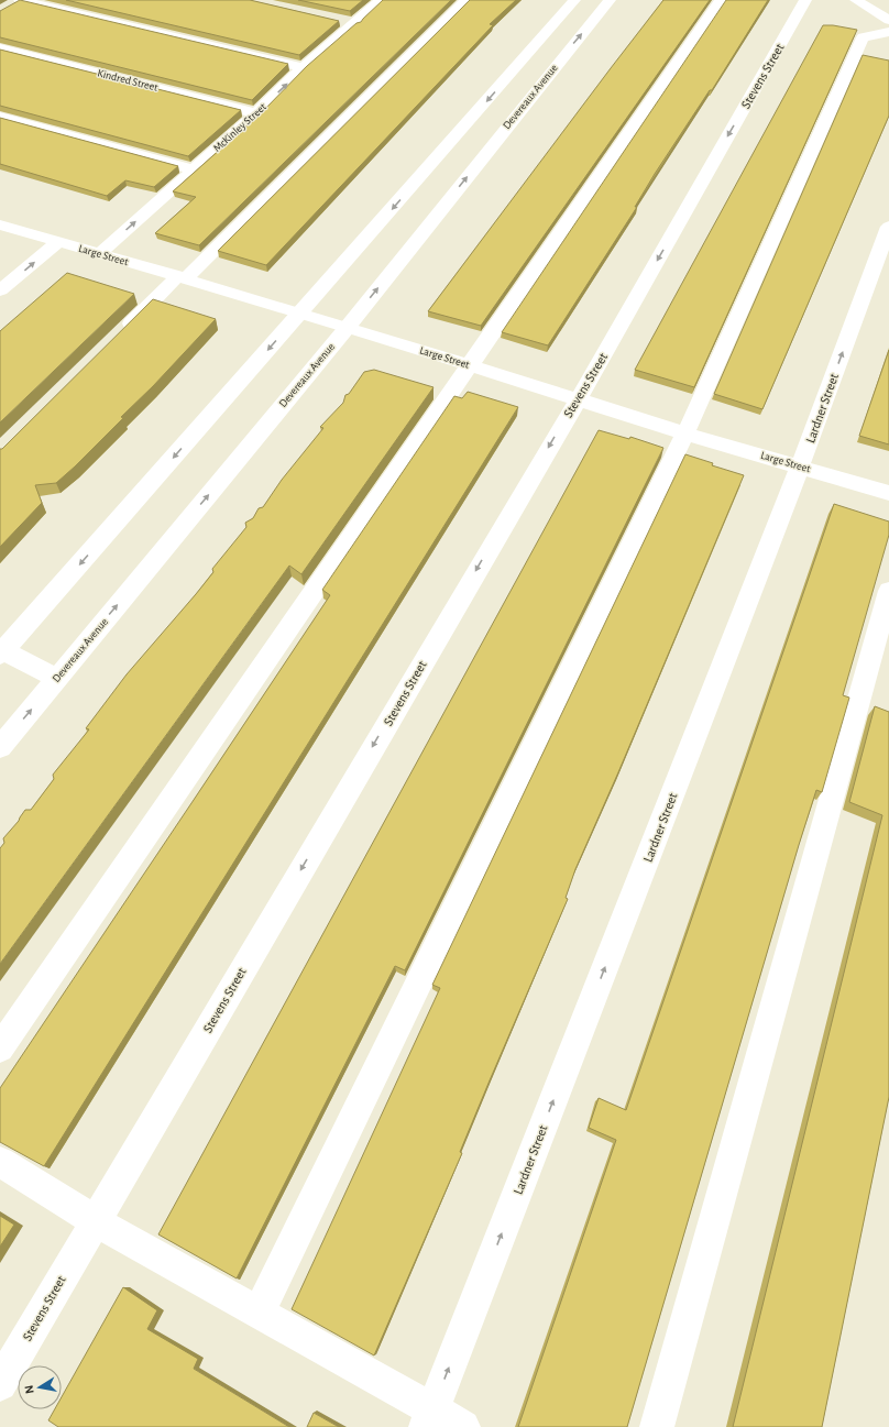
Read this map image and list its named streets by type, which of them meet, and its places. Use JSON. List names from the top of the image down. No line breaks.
{"streets":{"main road":["Stevens Street","Kindred Street","Devereaux Avenue","McKinley Street","Large Street","Lardner Street"]},"crossings":[["Stevens Street","Large Street"],["Kindred Street","McKinley Street"],["Devereaux Avenue","Large Street"],["McKinley Street","Large Street"],["Large Street","Lardner Street"]],"north":"left"}
